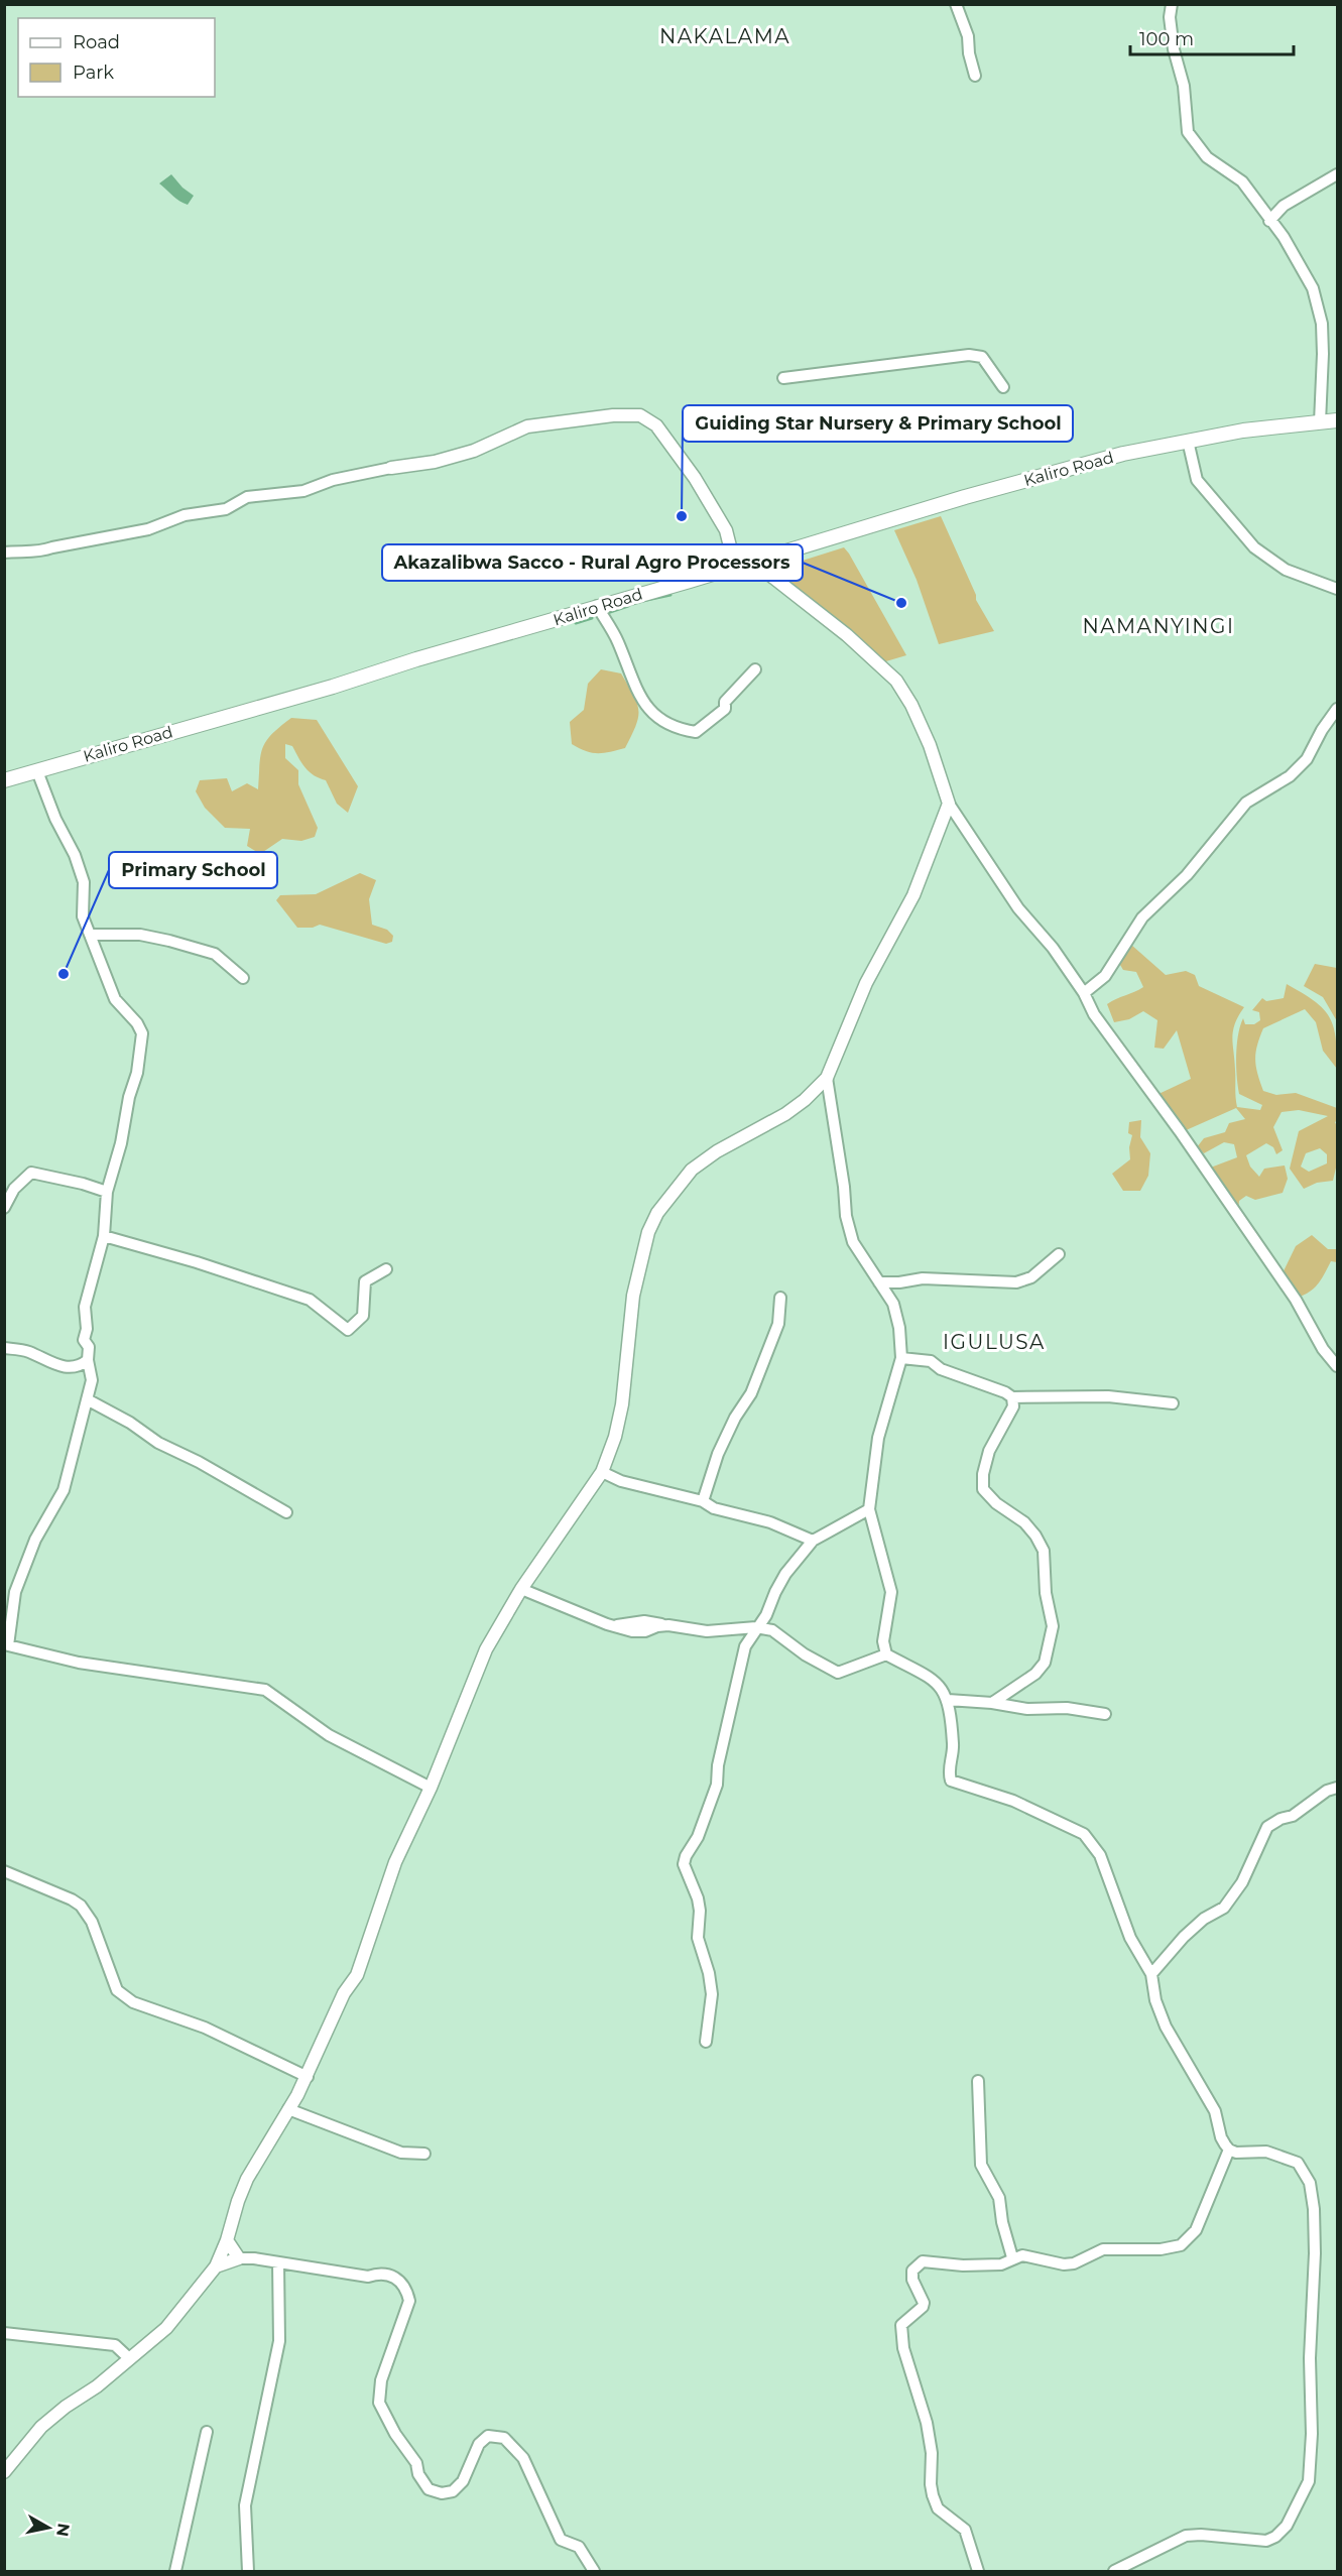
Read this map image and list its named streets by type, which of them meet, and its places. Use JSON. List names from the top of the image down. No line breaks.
{"streets":{"main road":["Kaliro Road"]},"districts":["NAKALAMA","NAMANYINGI","IGULUSA"],"places":["Guiding Star Nursery & Primary School","Akazalibwa Sacco - Rural Agro Processors","Primary School"],"legend":["Road","Park"],"scale_bar":"100 m","north":"right"}
